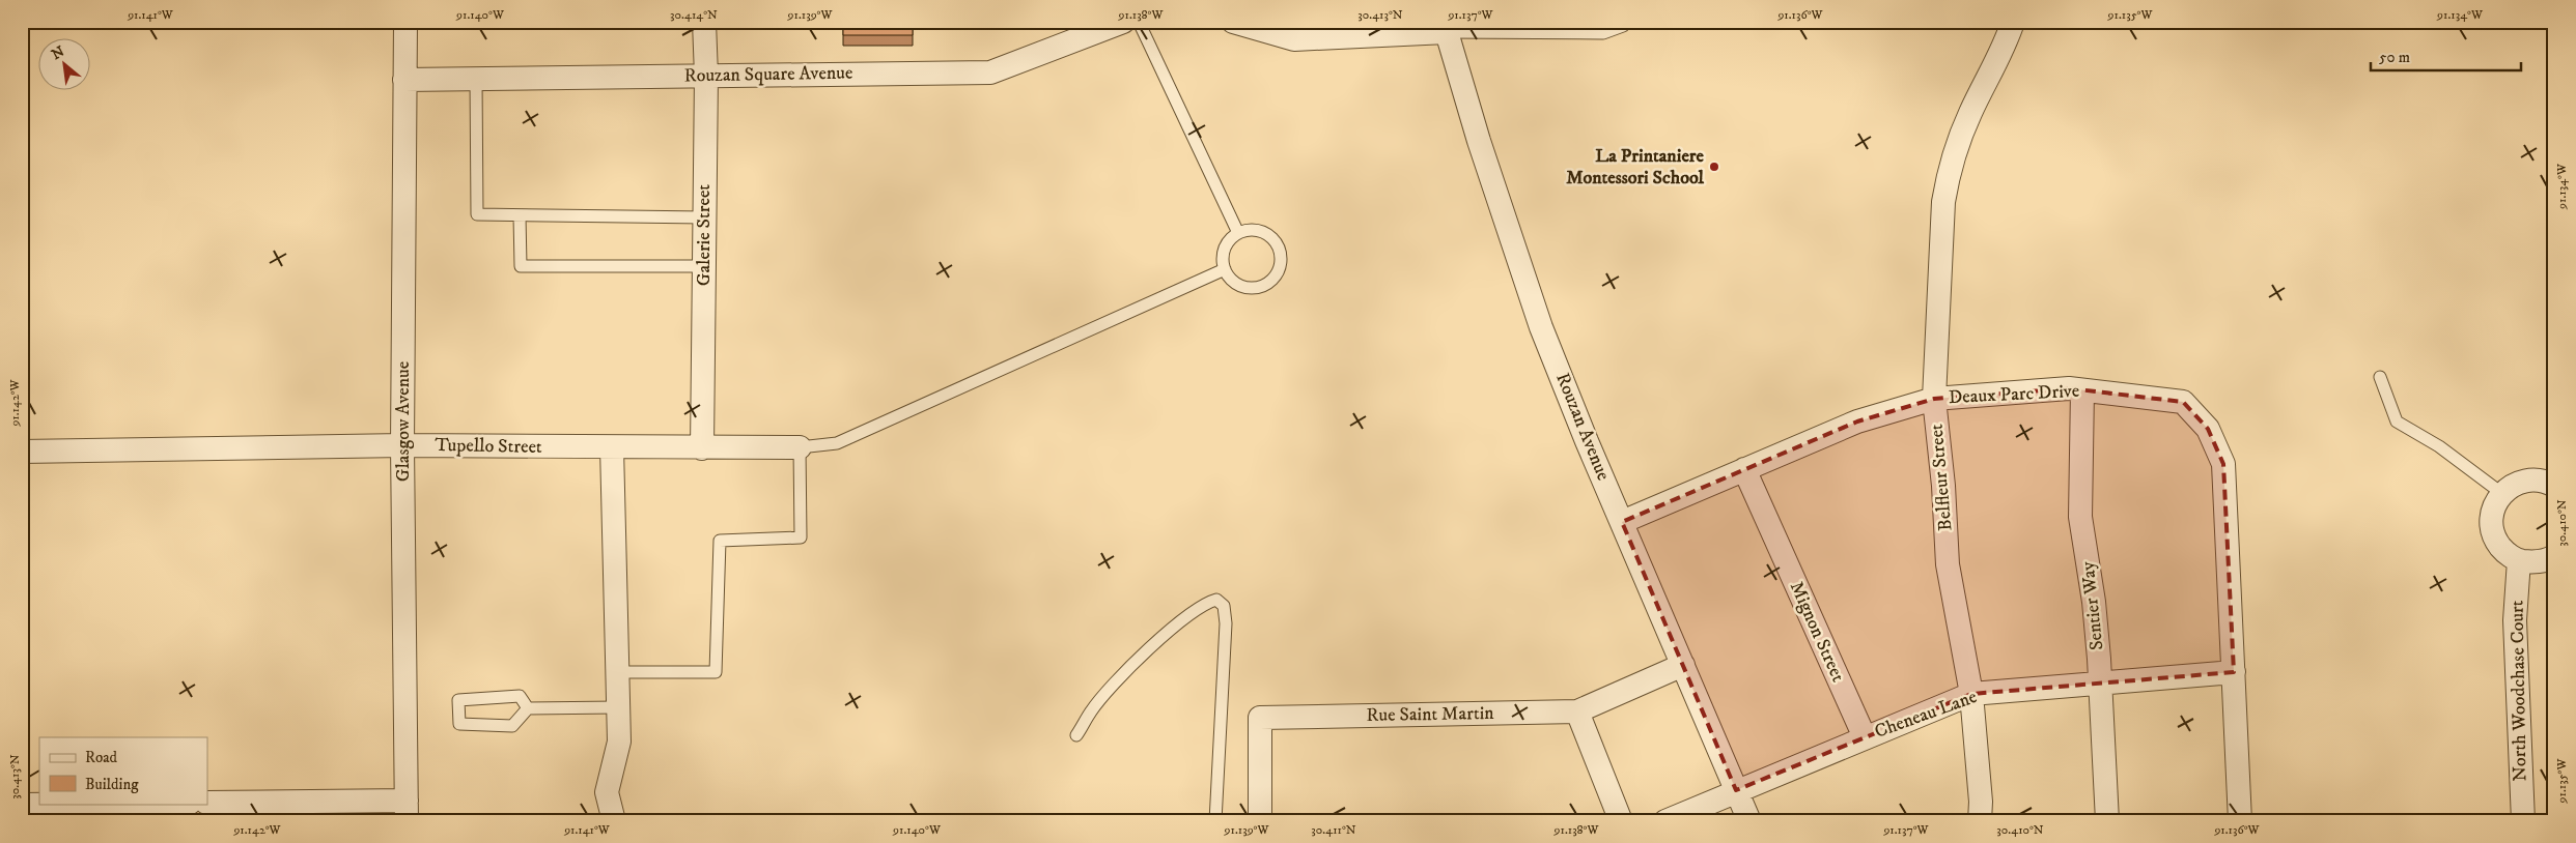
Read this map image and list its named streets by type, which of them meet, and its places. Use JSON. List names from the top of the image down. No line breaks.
{"streets":{"street":["Rouzan Square Avenue","Galerie Street","Deaux Parc Drive","Glasgow Avenue","Rouzan Avenue","Tupello Street","Belfleur Street","Sentier Way","Mignon Street","North Woodchase Court","Rue Saint Martin","Cheneau Lane"]},"crossings":[["Rouzan Square Avenue","Galerie Street"],["Rouzan Square Avenue","Glasgow Avenue"],["Galerie Street","Tupello Street"],["Deaux Parc Drive","Rouzan Avenue"],["Deaux Parc Drive","Belfleur Street"],["Deaux Parc Drive","Sentier Way"],["Deaux Parc Drive","Mignon Street"],["Deaux Parc Drive","Cheneau Lane"],["Glasgow Avenue","Tupello Street"],["Rouzan Avenue","Rue Saint Martin"],["Rouzan Avenue","Cheneau Lane"],["Belfleur Street","Cheneau Lane"],["Sentier Way","Cheneau Lane"],["Mignon Street","Cheneau Lane"]],"places":["La Printaniere Montessori School"],"legend":["Road","Building"],"scale_bar":"50 m","north":"top left","coordinates":["91.141°W","91.140°W","30.414°N","91.139°W","91.138°W","30.413°N","91.137°W","91.136°W","91.135°W","91.134°W","91.142°W","30.410°N","30.411°N"]}
